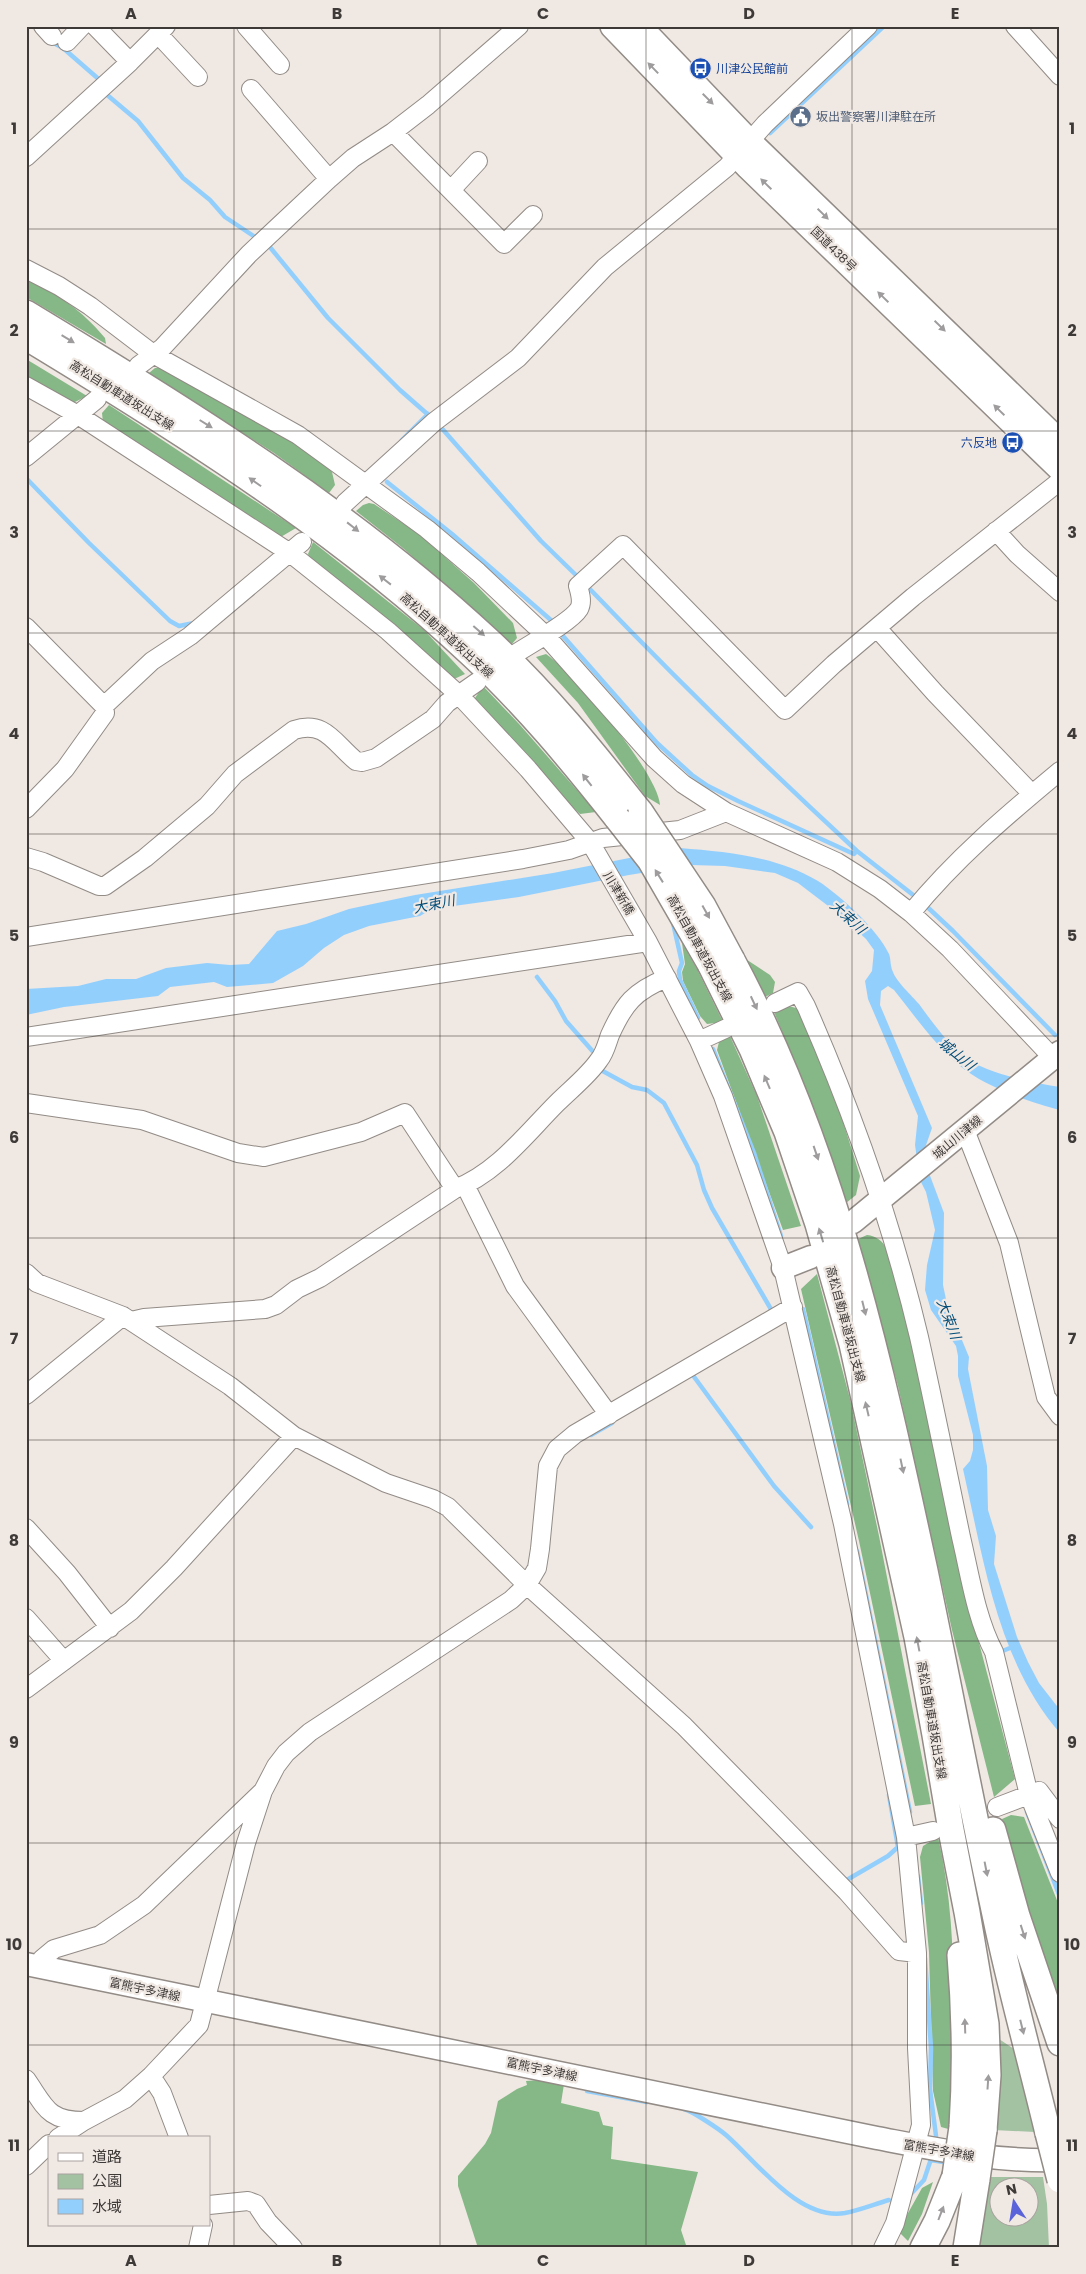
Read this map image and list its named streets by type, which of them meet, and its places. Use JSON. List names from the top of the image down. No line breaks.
{"streets":{"highway":["国道438号","高松自動車道坂出支線"],"main road":["城山川津線","富熊宇多津線"],"street":["川津新橋"]},"crossings":[["川津新橋","富熊宇多津線"]],"water":["大束川","城山川"],"places":{"bus stop":["川津公民館前","六反地"],"public building":["坂出警察署川津駐在所"]},"legend":["道路","公園","水域"],"north":"top","grid":{"columns":["A","B","C","D","E"],"rows":["1","2","3","4","5","6","7","8","9","10","11"]}}
